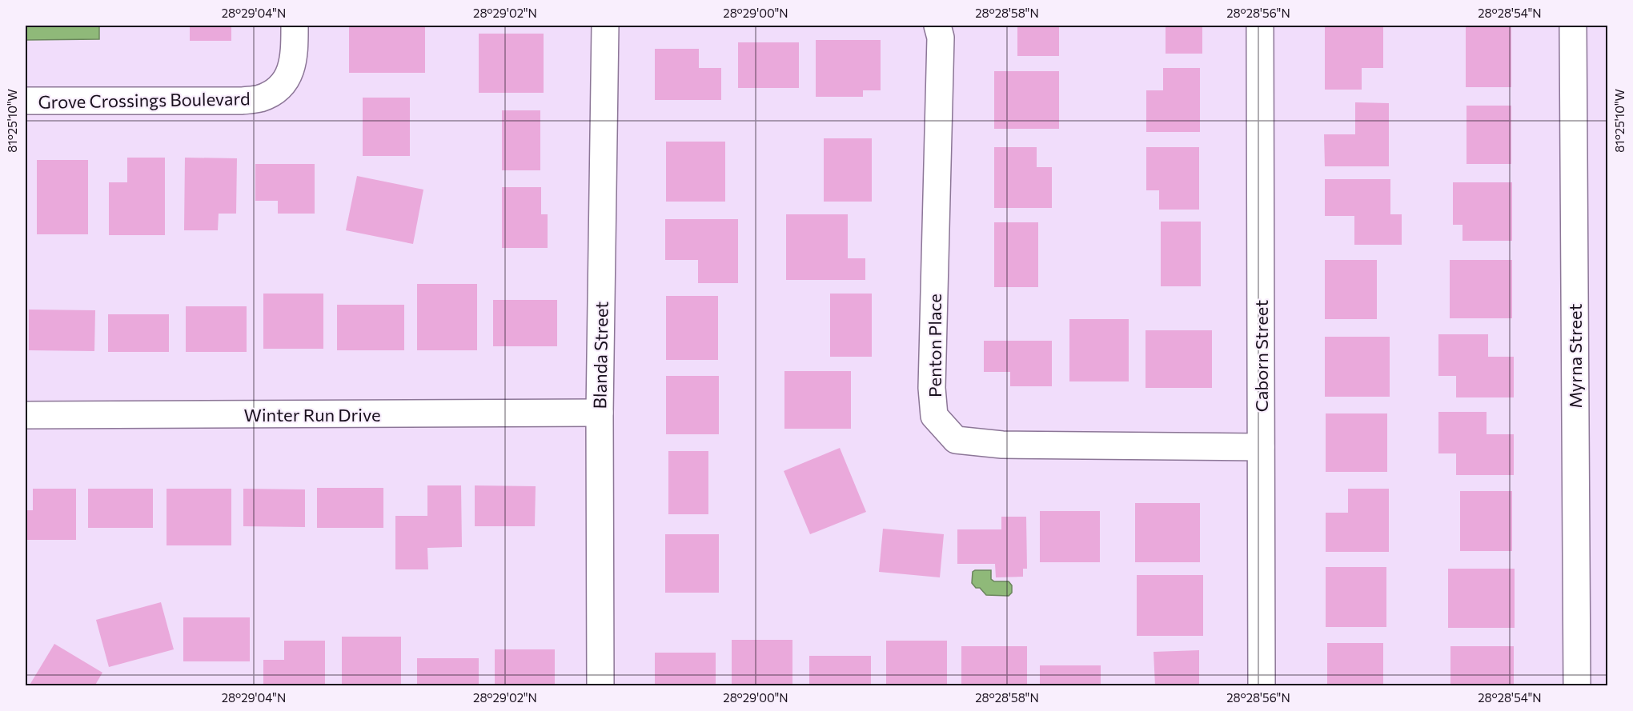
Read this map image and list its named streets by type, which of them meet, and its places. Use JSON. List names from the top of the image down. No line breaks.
{"streets":{"street":["Grove Crossings Boulevard","Penton Place","Blanda Street","Caborn Street","Myrna Street","Winter Run Drive"]},"crossings":[["Penton Place","Caborn Street"],["Blanda Street","Winter Run Drive"]],"coordinates":["28°29'04\"N","28°29'02\"N","28°29'00\"N","28°28'58\"N","28°28'56\"N","28°28'54\"N","81°25'10\"W"]}
